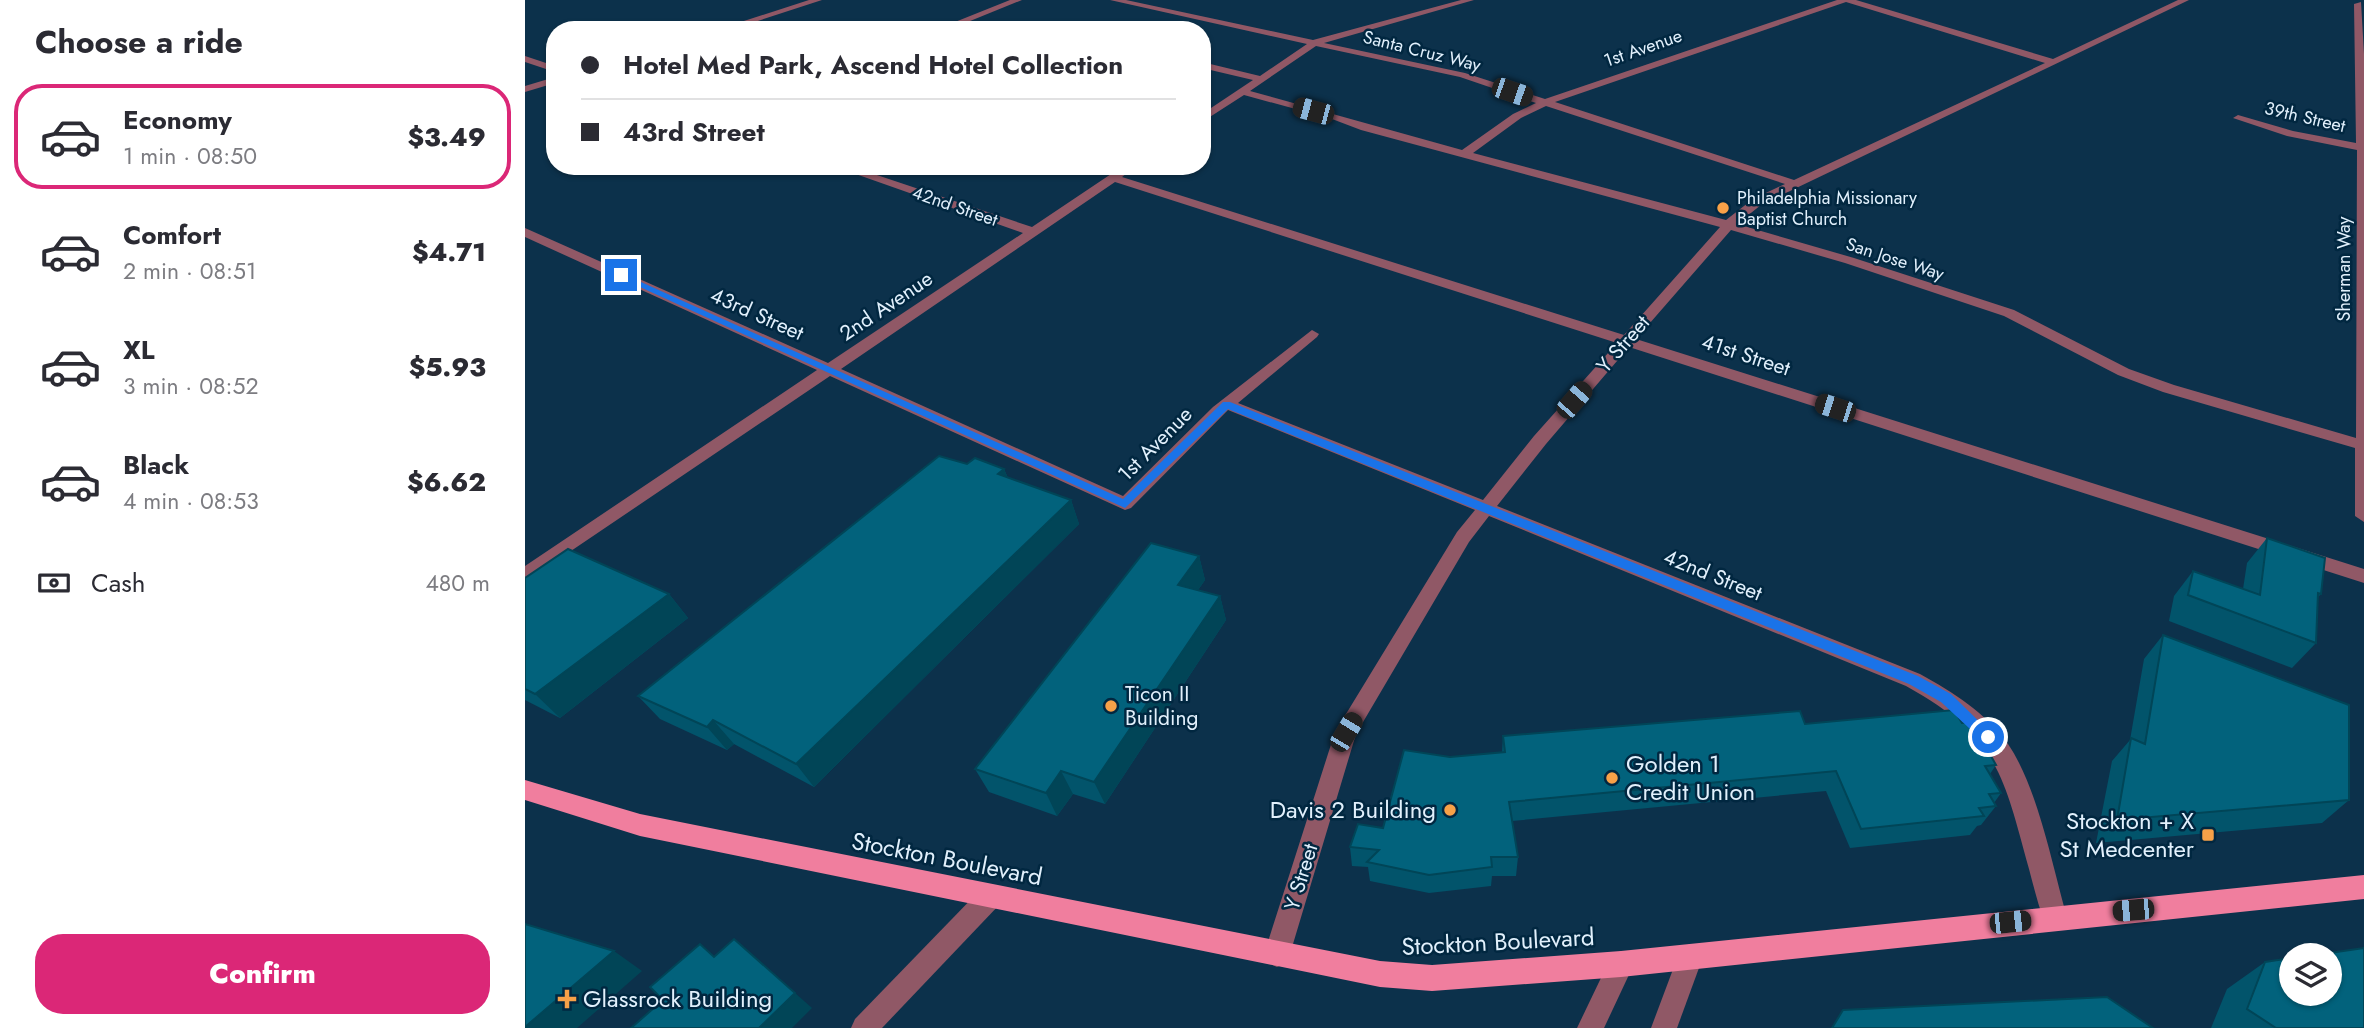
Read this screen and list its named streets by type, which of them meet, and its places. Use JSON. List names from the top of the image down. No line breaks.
{"streets":{"main road":["Stockton Boulevard"],"street":["1st Avenue","Santa Cruz Way","39th Street","42nd Street","San Jose Way","Sherman Way","2nd Avenue","43rd Street","Y Street","41st Street"]},"crossings":[["1st Avenue","Santa Cruz Way"],["1st Avenue","42nd Street"],["1st Avenue","San Jose Way"],["1st Avenue","43rd Street"],["Santa Cruz Way","Y Street"],["39th Street","Sherman Way"],["42nd Street","2nd Avenue"],["42nd Street","Y Street"],["42nd Street","Stockton Boulevard"],["San Jose Way","Sherman Way"],["San Jose Way","Y Street"],["2nd Avenue","43rd Street"],["2nd Avenue","41st Street"],["Y Street","41st Street"],["Y Street","Stockton Boulevard"]],"places":{"other":["Philadelphia Missionary Baptist Church","Ticon II Building","Golden 1 Credit Union","Davis 2 Building"],"transit":["Stockton + X St Medcenter"],"health":["Glassrock Building"]},"page":{"heading":"Choose a ride","banner":["Hotel Med Park, Ascend Hotel Collection","43rd Street"],"list":[{"name":"Economy","note":"1 min · 08:50","value":"$3.49"},{"name":"Comfort","note":"2 min · 08:51","value":"$4.71"},{"name":"XL","note":"3 min · 08:52","value":"$5.93"},{"name":"Black","note":"4 min · 08:53","value":"$6.62"}],"pay":["Cash","480 m"],"buttons":"Confirm"}}
